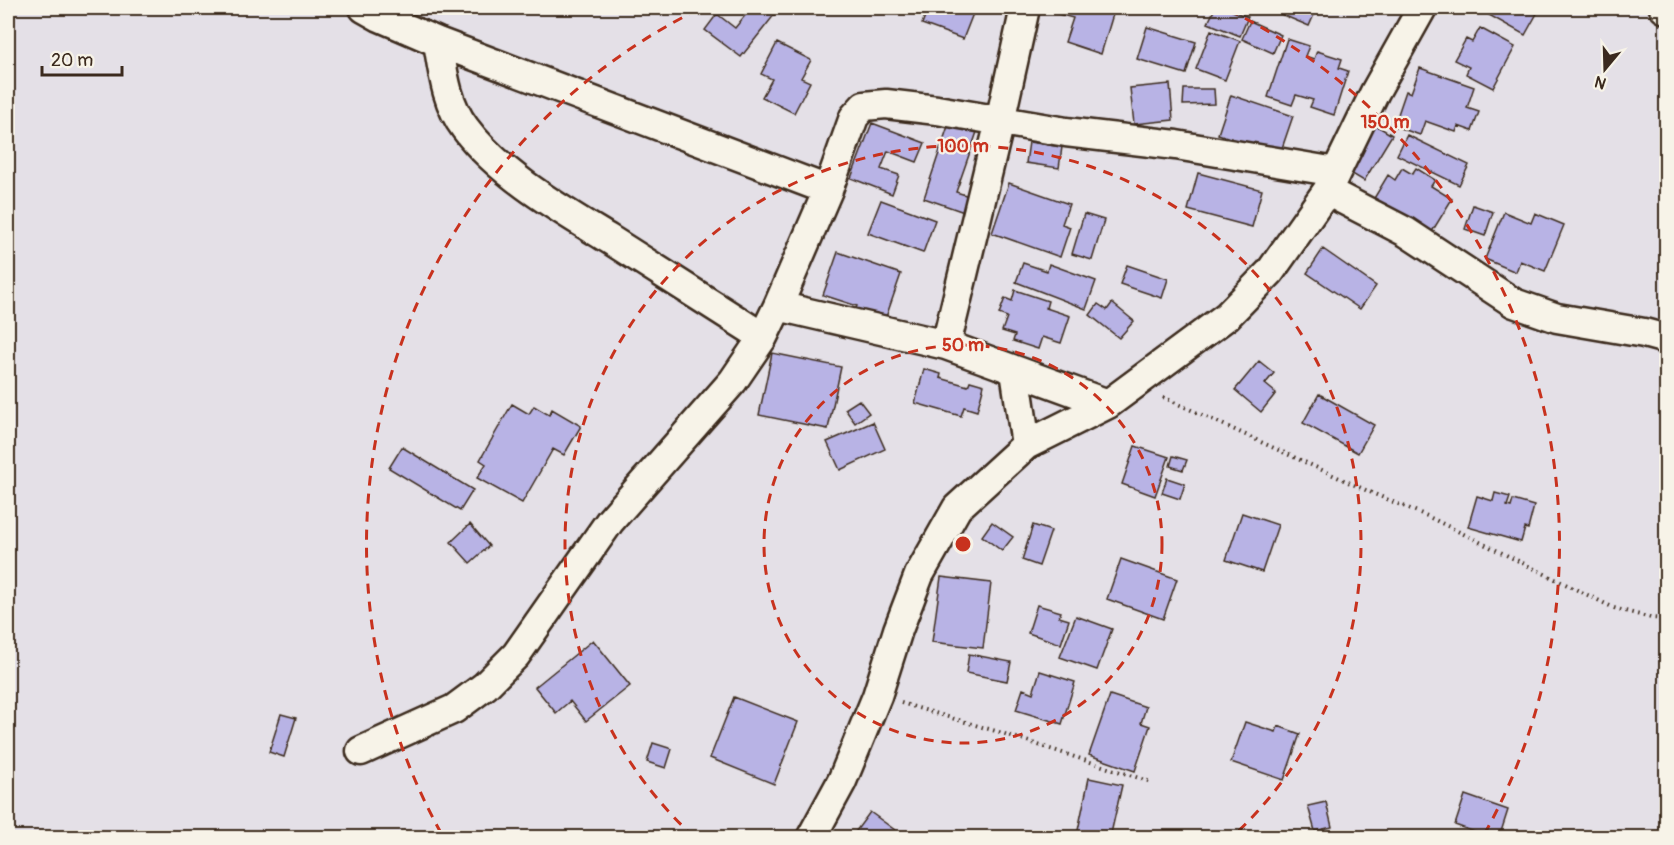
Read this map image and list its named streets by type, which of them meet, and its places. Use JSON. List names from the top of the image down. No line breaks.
{"scale_bar":"20 m","north":"bottom","rings":["150 m","100 m","50 m"]}
